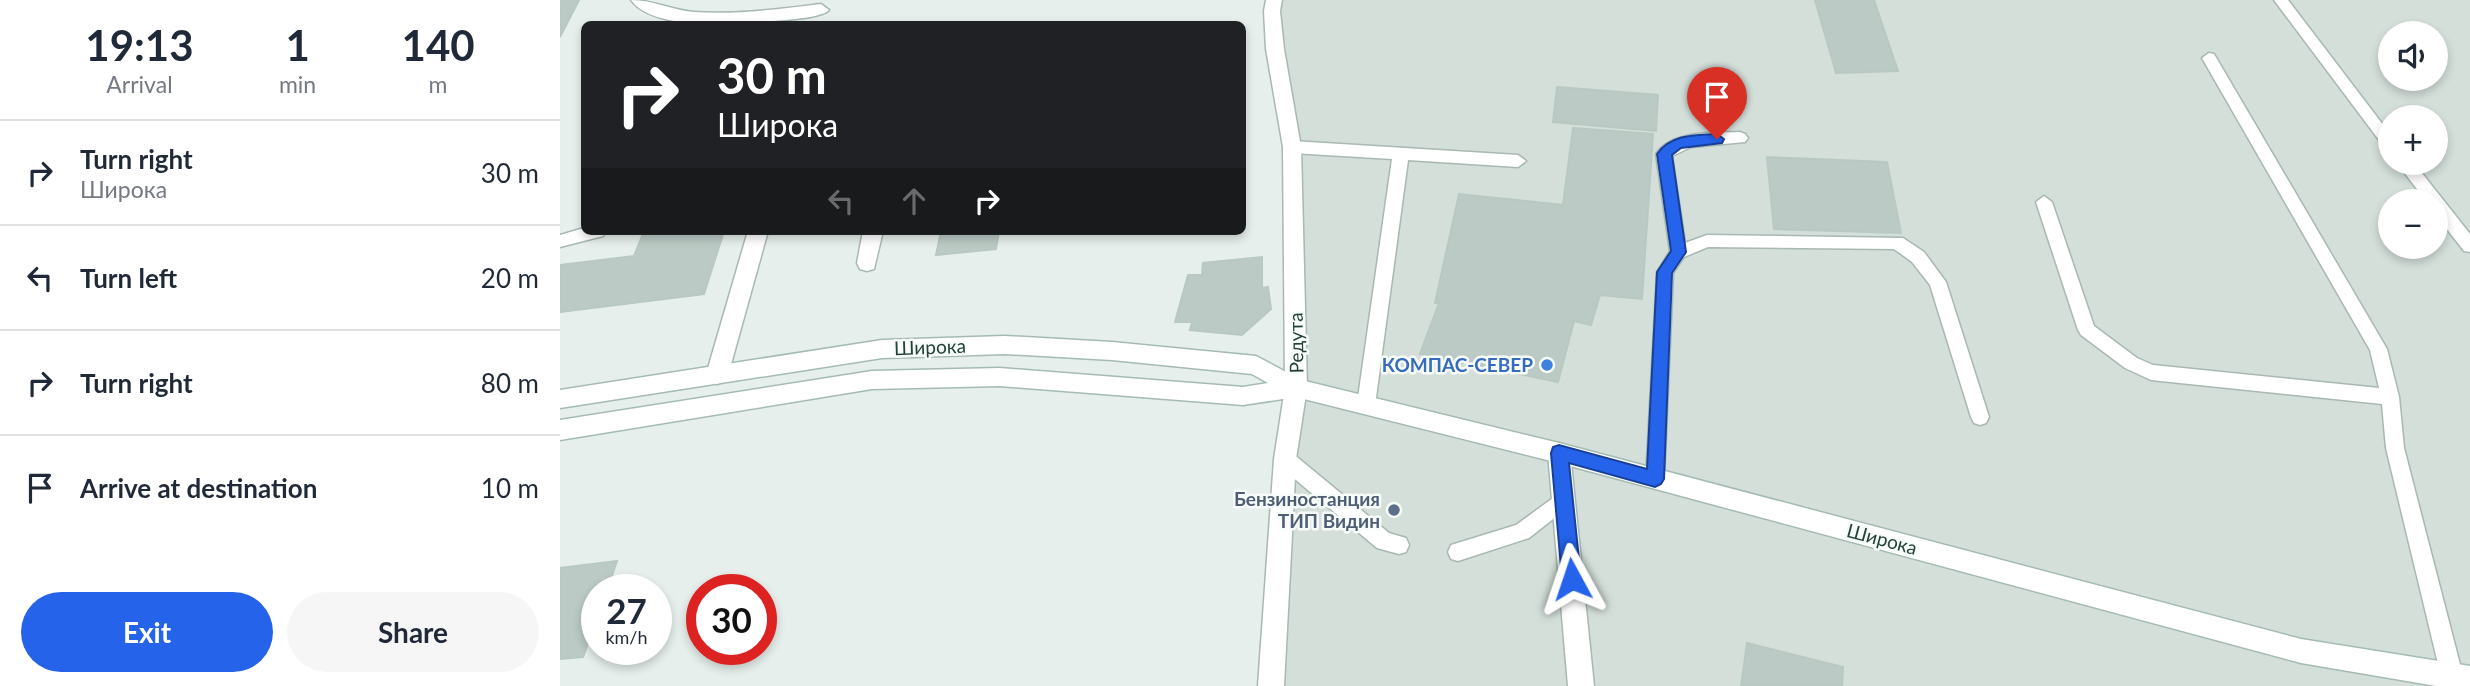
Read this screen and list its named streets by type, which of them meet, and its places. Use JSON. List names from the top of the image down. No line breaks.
{"streets":{"main road":["Редута","Широка"]},"crossings":[["Редута","Широка"]],"places":["КОМПАС-СЕВЕР","Бензиностанция ТИП Видин"],"page":{"eta":["19:13","Arrival","1","min","140","m"],"map_buttons":["+","−"],"turn":["30 m","Широка"],"list":[{"name":"Turn right","note":"Широка","value":"30 m"},{"name":"Turn left","value":"20 m"},{"name":"Turn right","value":"80 m"},{"name":"Arrive at destination","value":"10 m"}],"speed":"27 km/h","limit":"30","buttons":["Exit","Share"]}}
